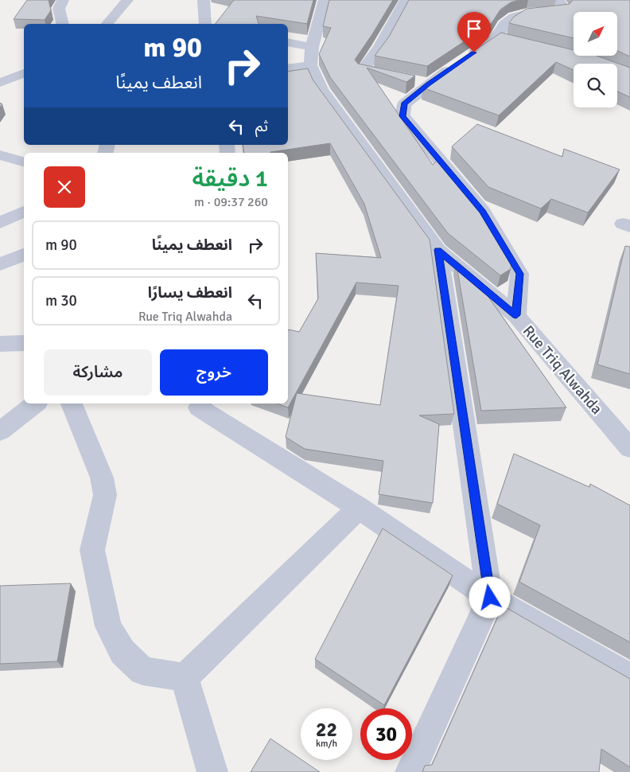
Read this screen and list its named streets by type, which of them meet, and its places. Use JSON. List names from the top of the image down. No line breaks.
{"streets":{"street":["Rue Triq Alwahda"]},"north":"top right","page":{"turn":["90 m","انعطف يمينًا"],"then":"ثم","heading":["1 دقيقة","260 m · 09:37"],"list":[{"name":"انعطف يمينًا","value":"90 m"},{"name":"انعطف يسارًا","note":"Rue Triq Alwahda","value":"30 m"}],"buttons":["خروج","مشاركة"],"speed":"22 km/h","limit":"30"}}
